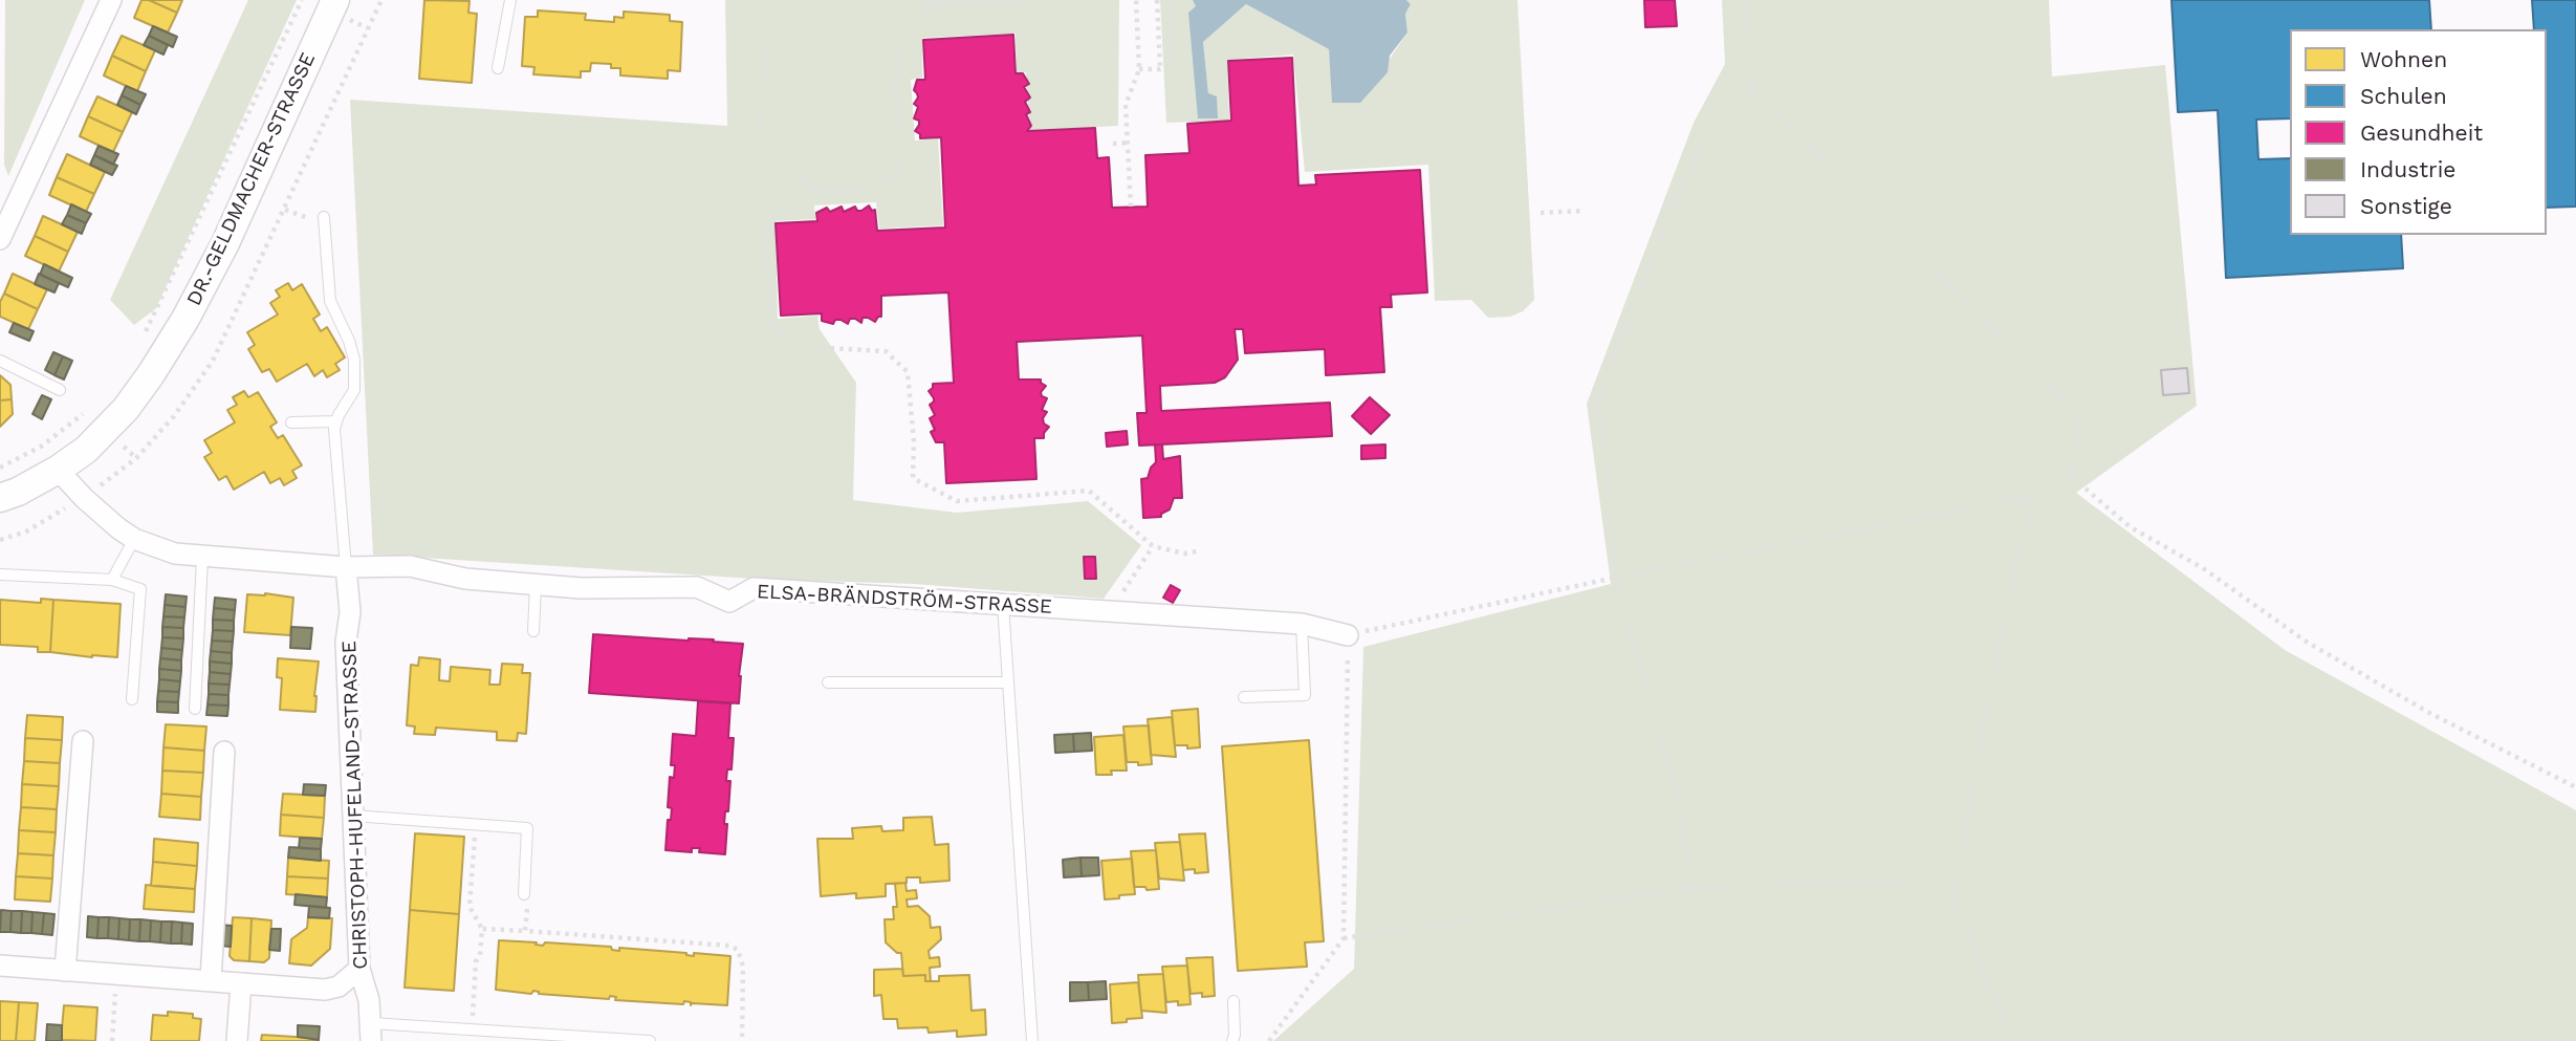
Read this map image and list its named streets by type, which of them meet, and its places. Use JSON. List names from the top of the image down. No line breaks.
{"streets":{"street":["DR.-GELDMACHER-STRASSE","ELSA-BRÄNDSTRÖM-STRASSE","CHRISTOPH-HUFELAND-STRASSE"]},"crossings":[["DR.-GELDMACHER-STRASSE","ELSA-BRÄNDSTRÖM-STRASSE"],["ELSA-BRÄNDSTRÖM-STRASSE","CHRISTOPH-HUFELAND-STRASSE"]],"legend":["Wohnen","Schulen","Gesundheit","Industrie","Sonstige"]}
